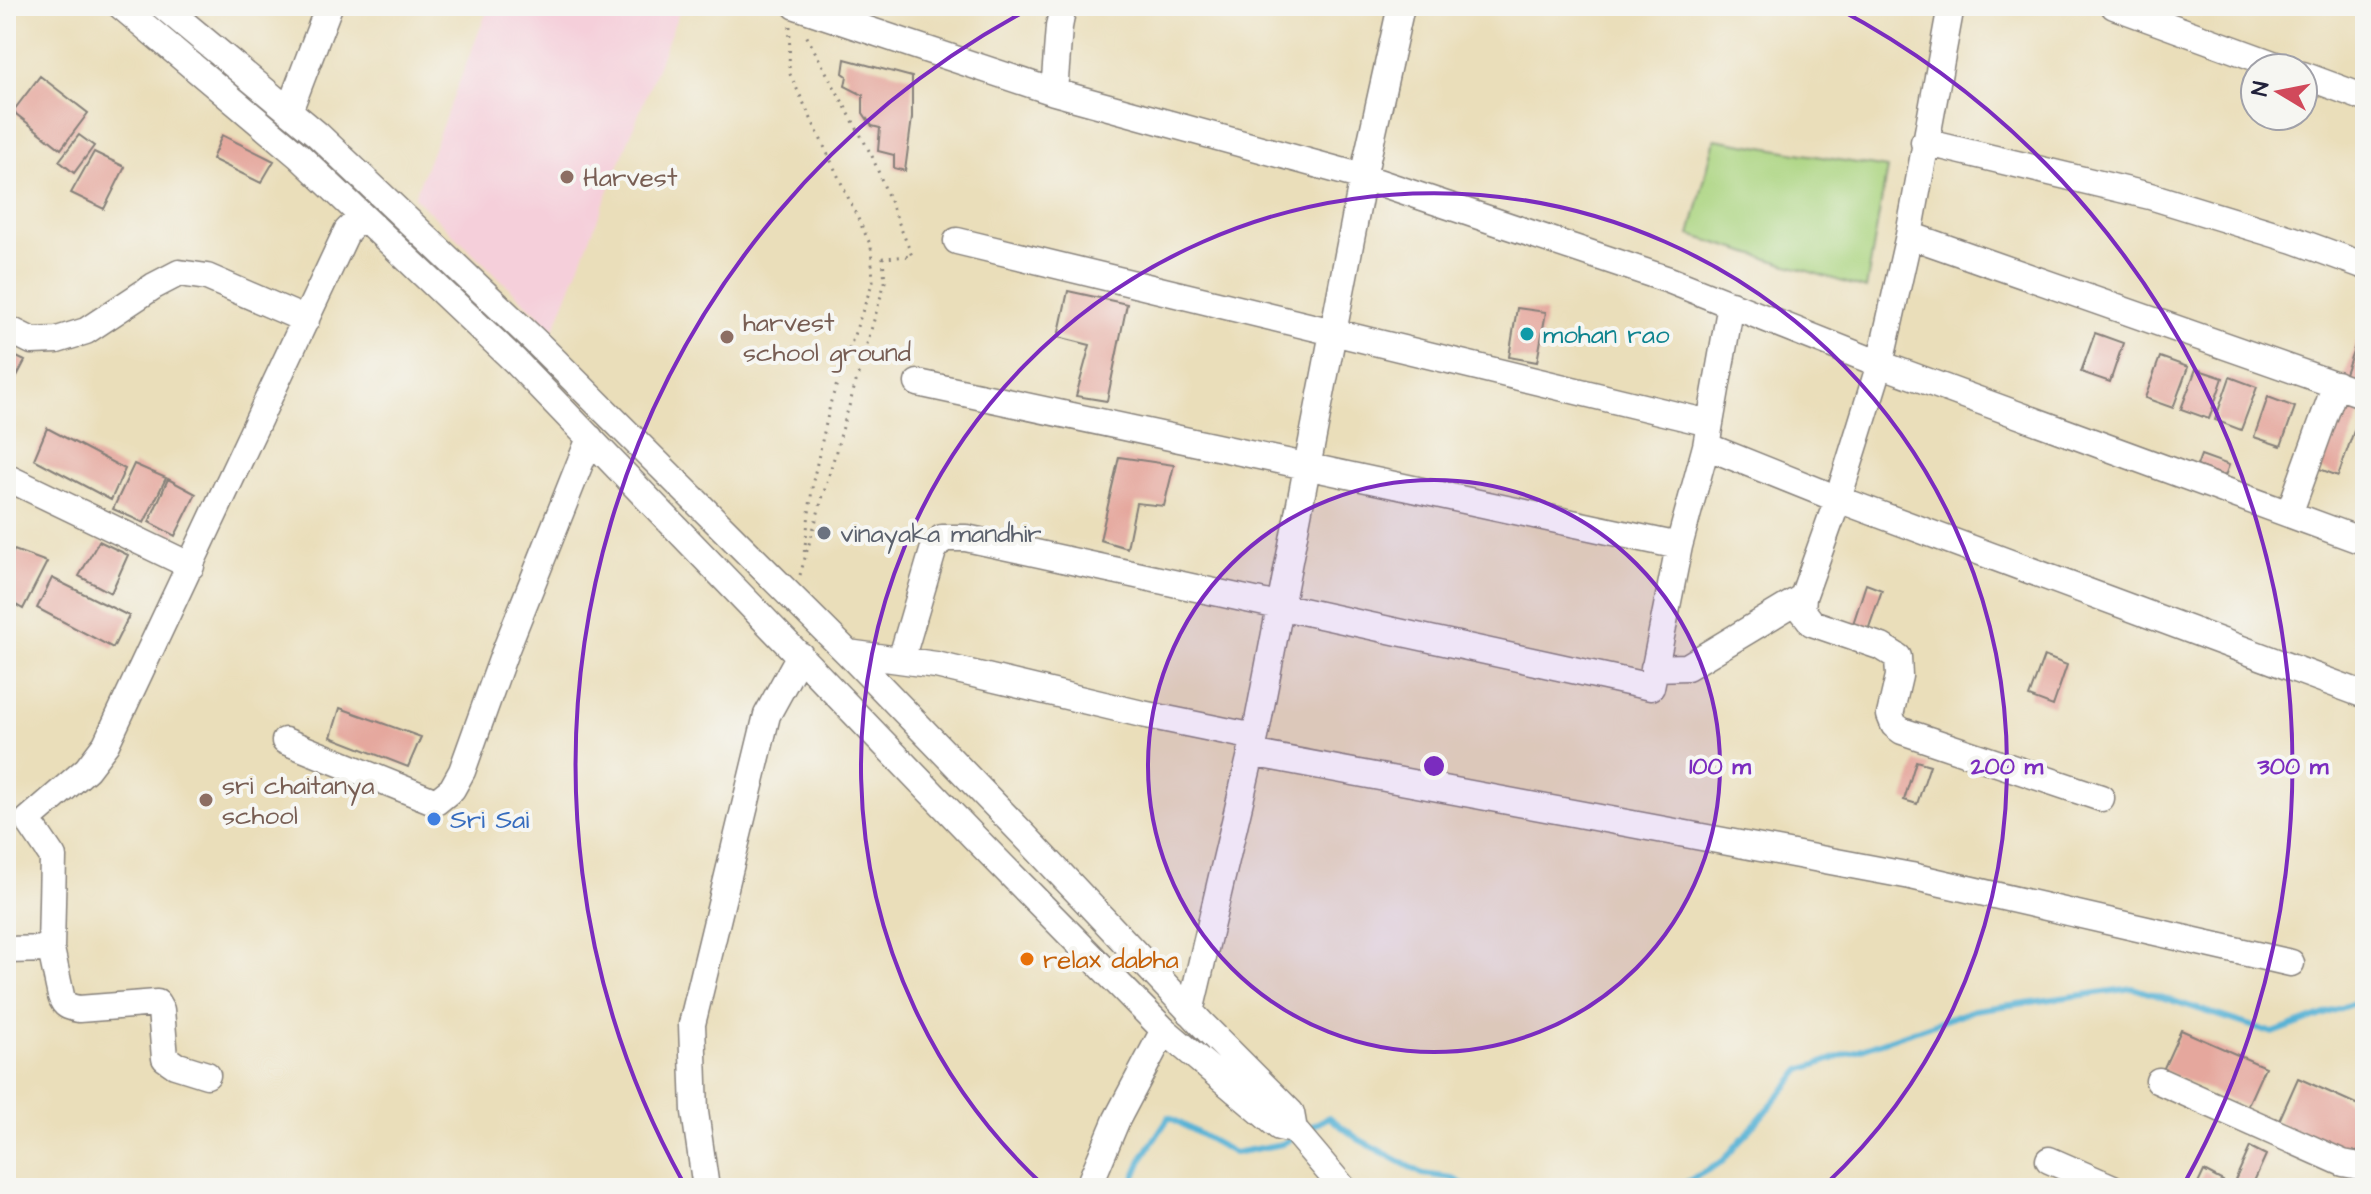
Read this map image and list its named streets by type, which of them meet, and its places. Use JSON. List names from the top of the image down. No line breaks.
{"places":["Harvest","mohan rao","harvest school ground","vinayaka mandhir","sri chaitanya school","Sri Sai","relax dabha"],"north":"left","rings":["100 m","200 m","300 m"]}
